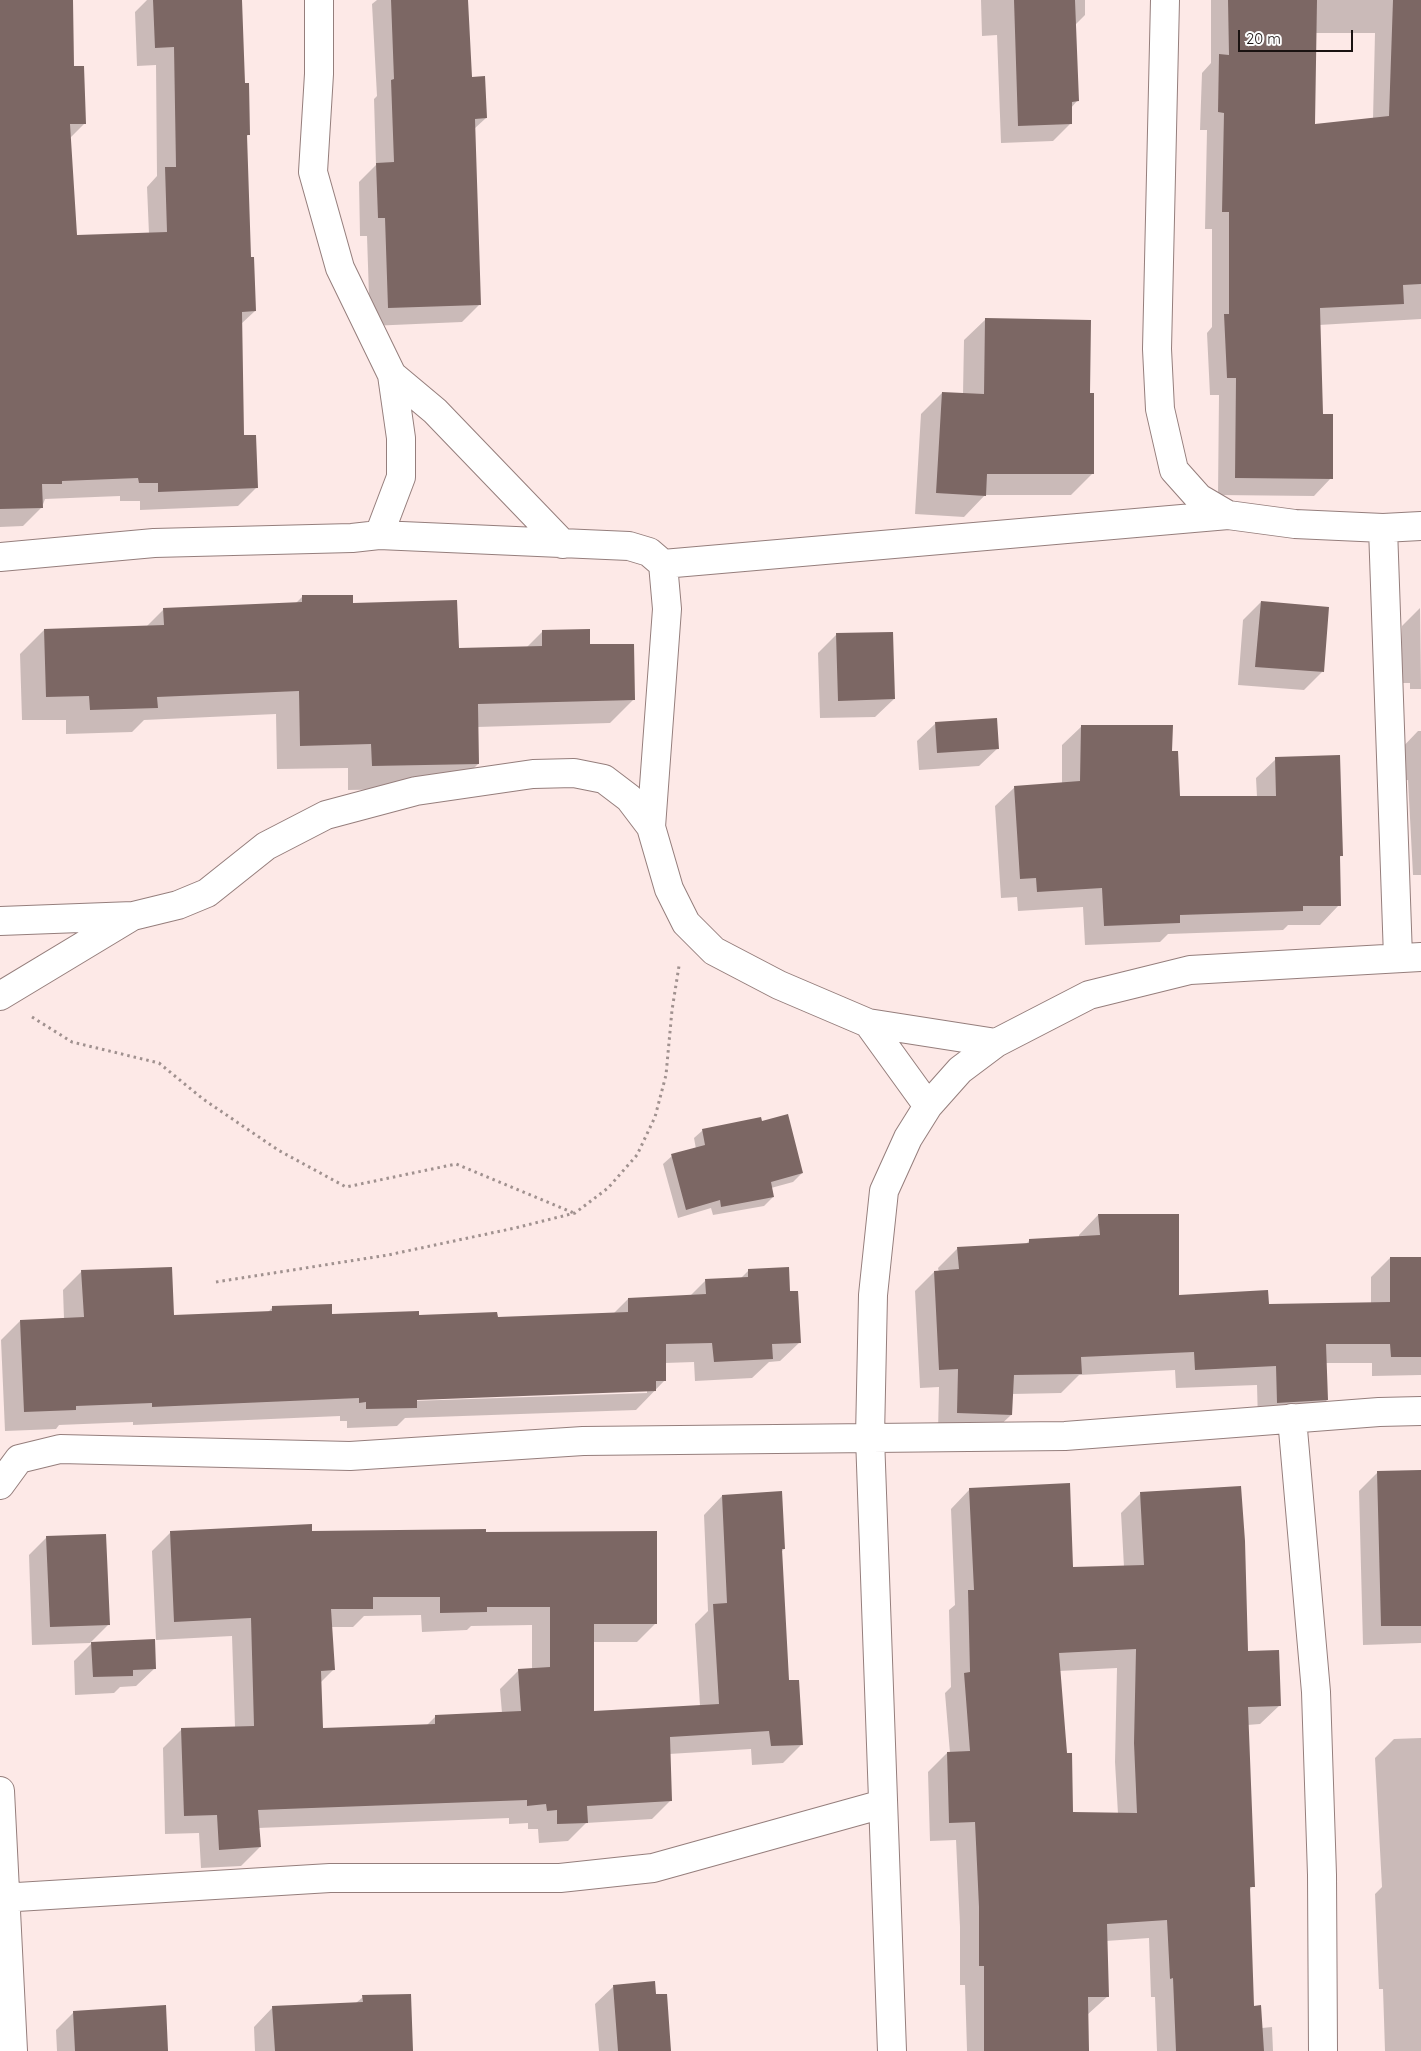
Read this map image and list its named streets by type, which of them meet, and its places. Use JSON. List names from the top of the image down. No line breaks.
{"scale_bar":"20 m"}
